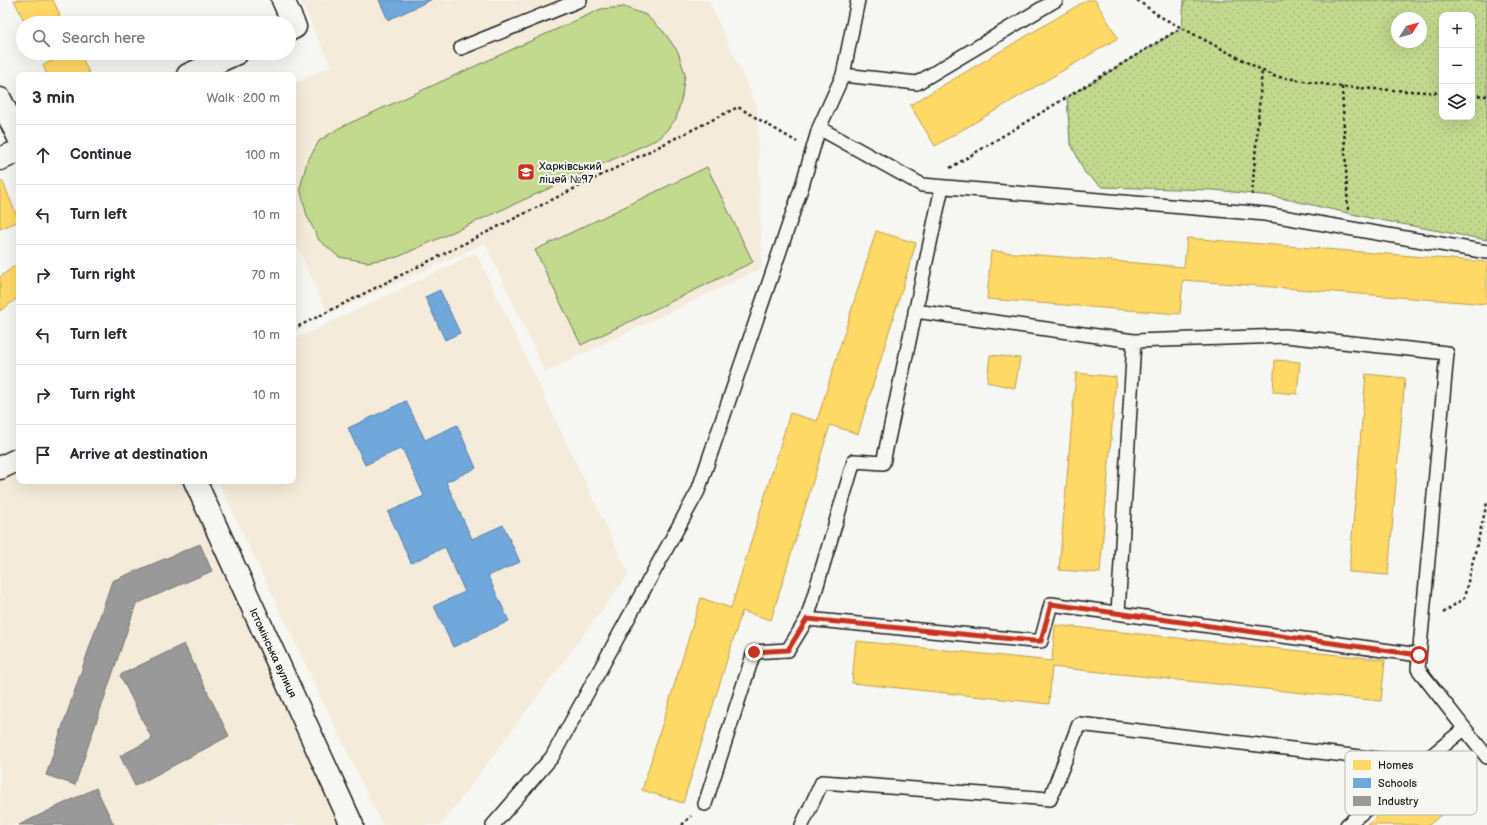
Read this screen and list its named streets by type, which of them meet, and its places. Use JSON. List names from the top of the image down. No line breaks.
{"streets":{"street":["Істомінська вулиця"]},"places":{"school or university":["Харківський ліцей №97"]},"legend":["Homes","Schools","Industry"],"north":"top right","page":{"map_buttons":["+","−"],"search":"Search here","heading":["3 min","Walk · 200 m"],"list":[["Continue","100 m"],["Turn left","10 m"],["Turn right","70 m"],["Turn left","10 m"],["Turn right","10 m"],"Arrive at destination"]}}
